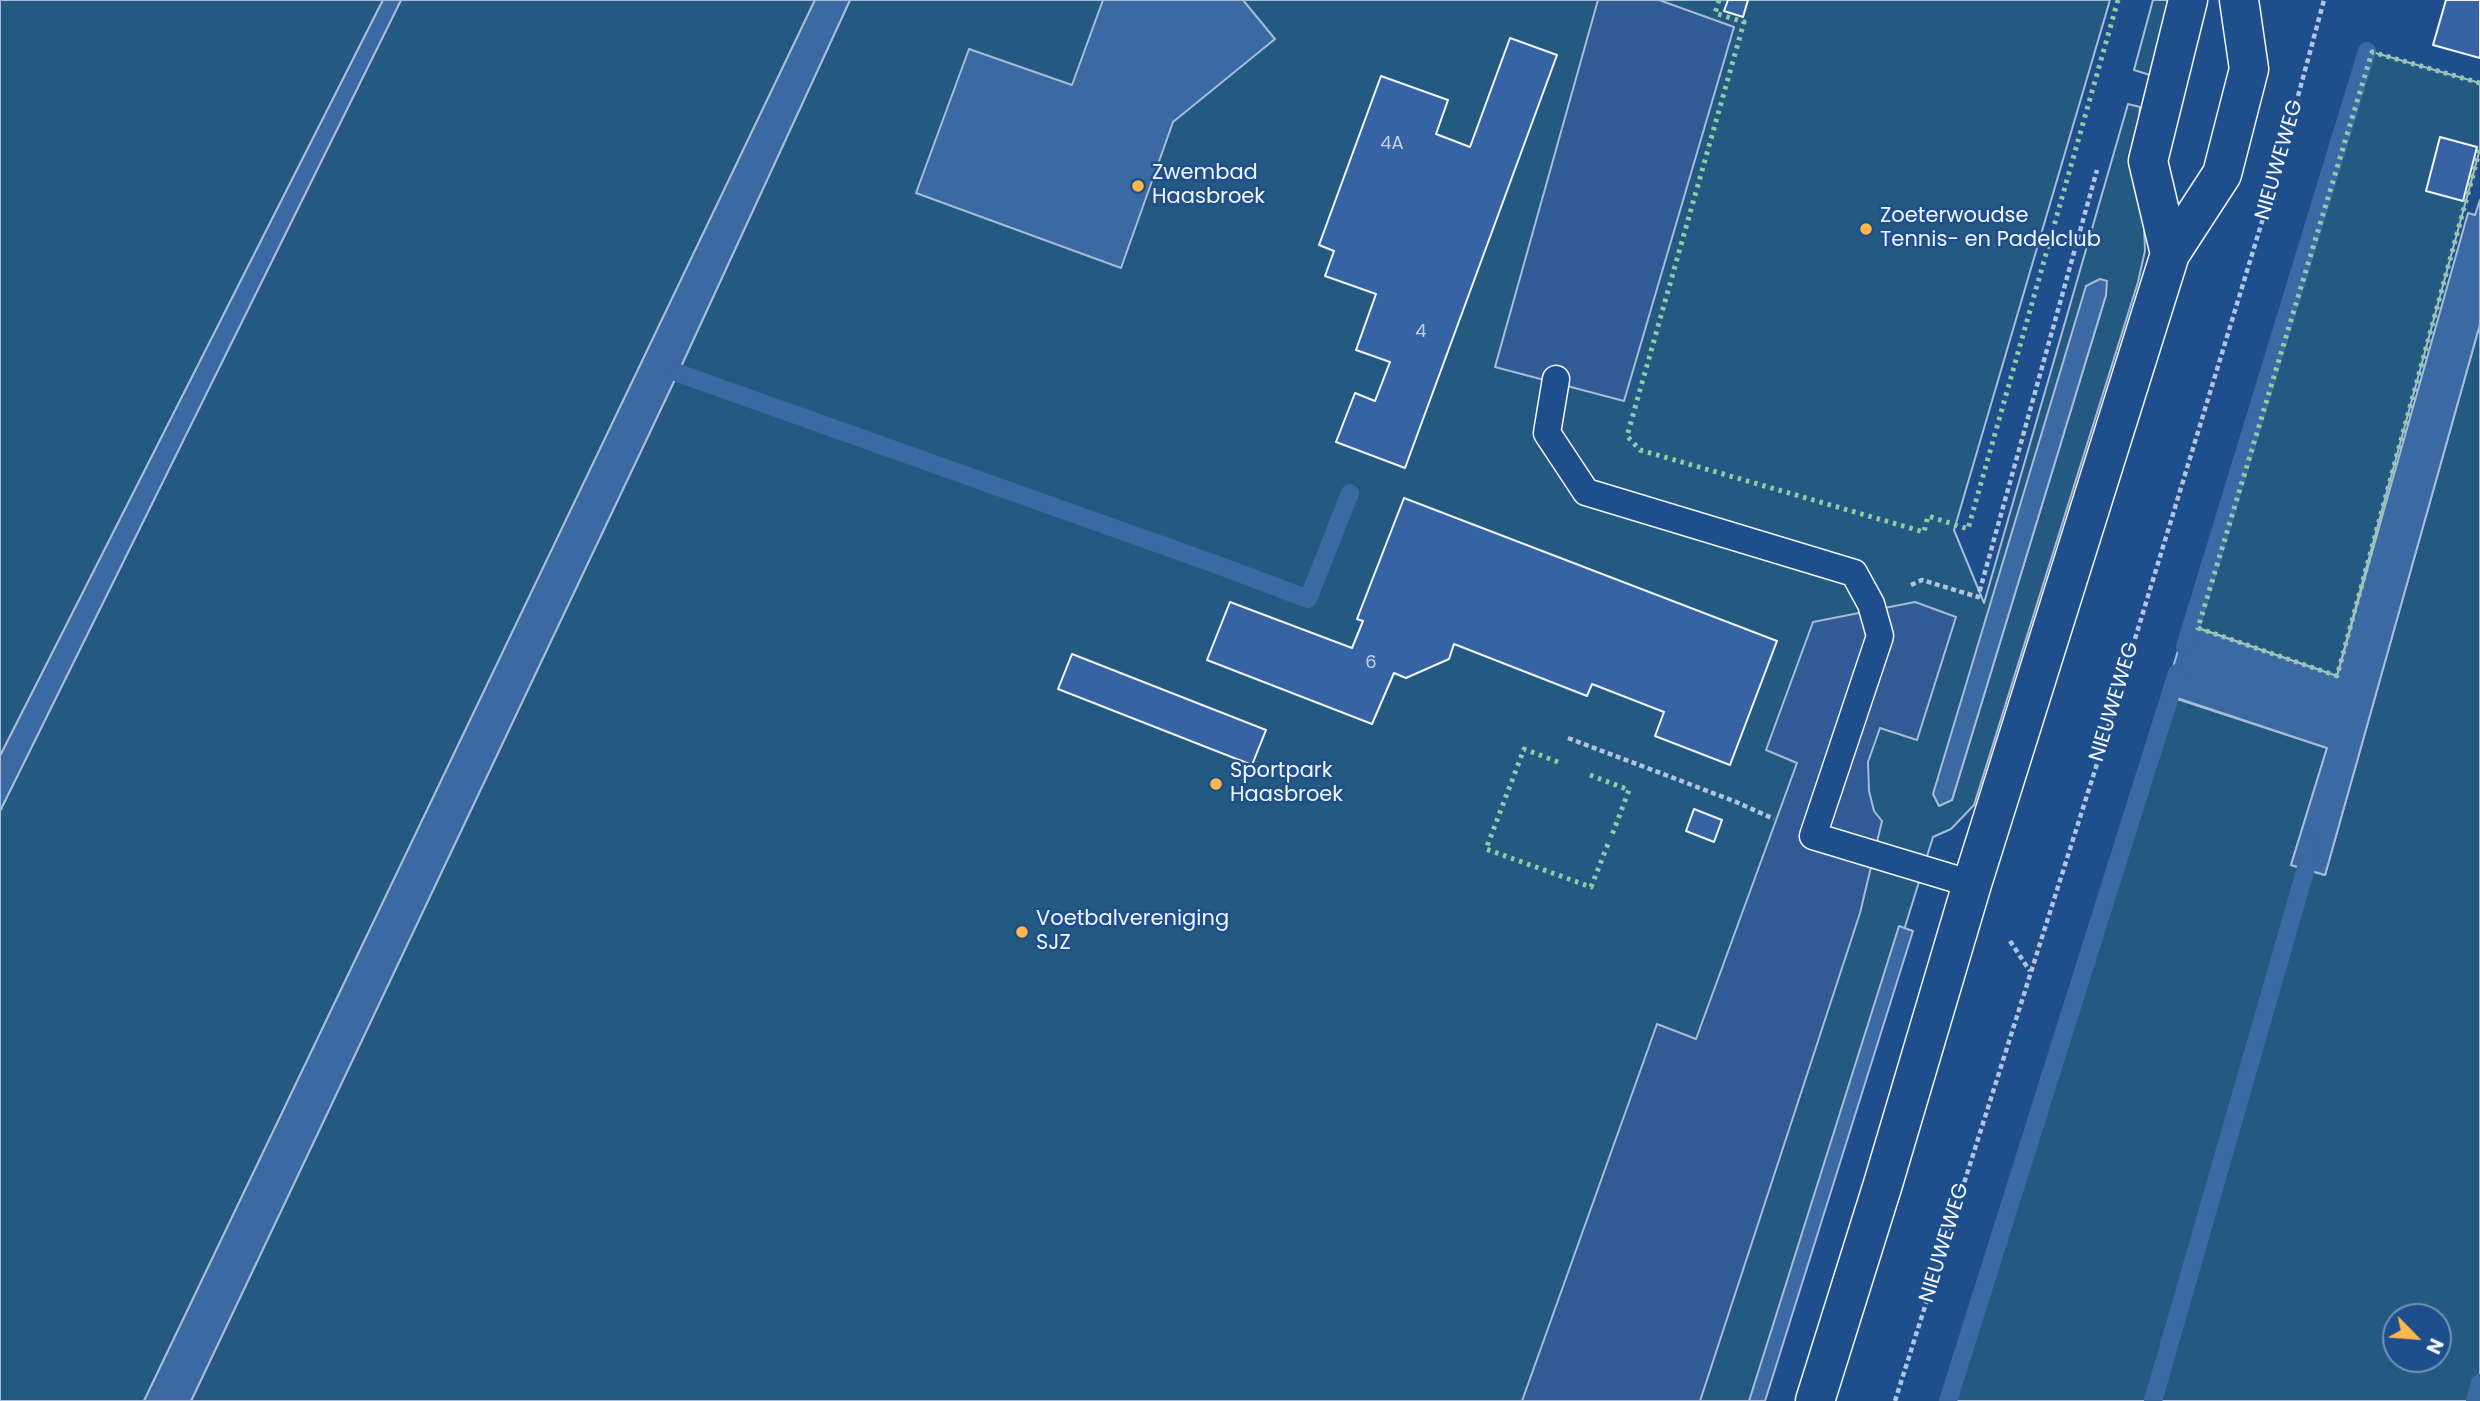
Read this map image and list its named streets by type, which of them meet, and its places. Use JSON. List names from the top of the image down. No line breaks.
{"streets":{"path":["NIEUWEWEG"]},"places":["Zwembad Haasbroek","Zoeterwoudse Tennis- en Padelclub","Sportpark Haasbroek","Voetbalvereniging SJZ"],"house_numbers":["4A","4","6"],"north":"bottom right"}
